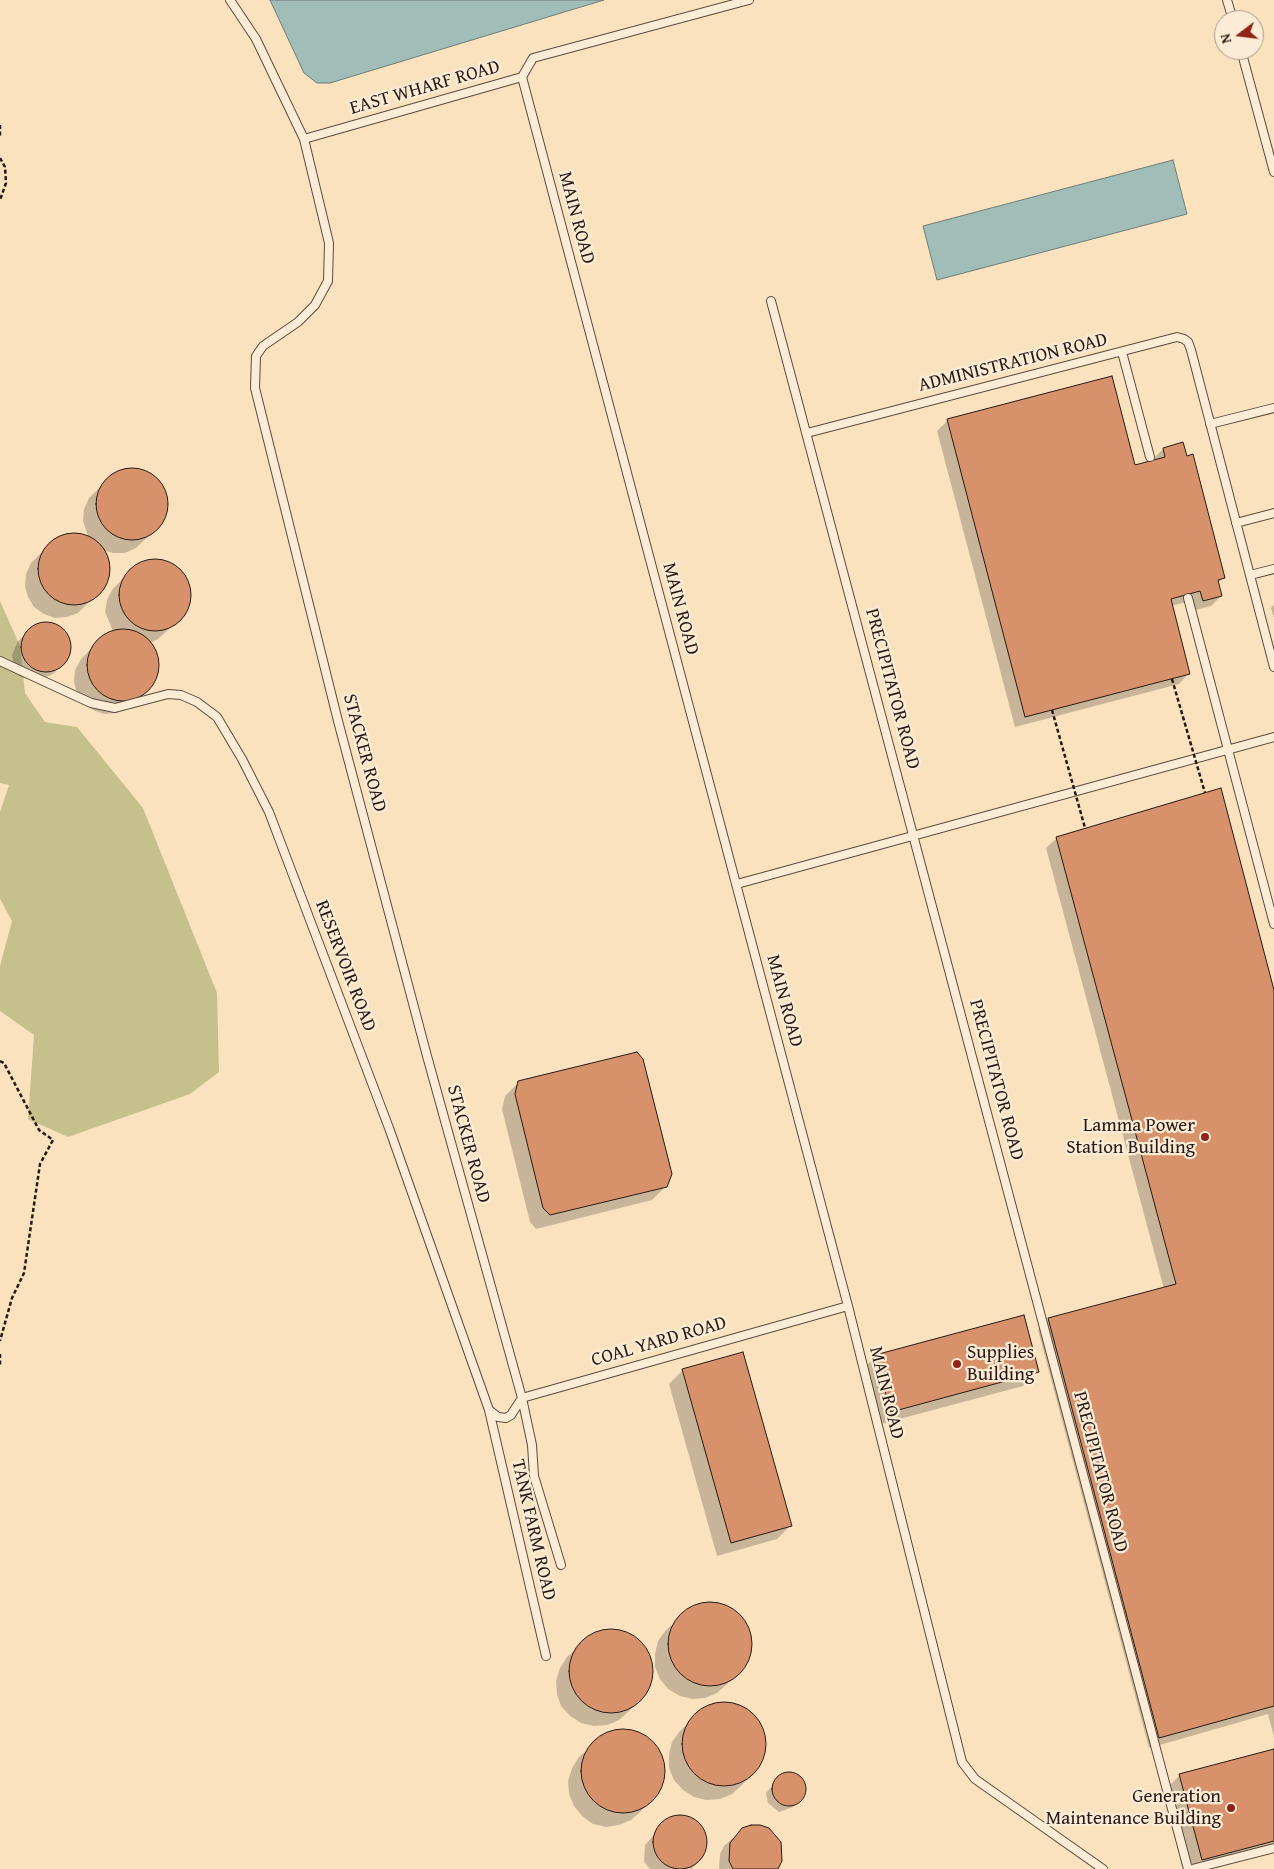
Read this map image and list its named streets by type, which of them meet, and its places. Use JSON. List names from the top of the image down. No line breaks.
{"streets":{"lane":["EAST WHARF ROAD","MAIN ROAD","ADMINISTRATION ROAD","PRECIPITATOR ROAD","STACKER ROAD","RESERVOIR ROAD","COAL YARD ROAD","TANK FARM ROAD"]},"crossings":[["EAST WHARF ROAD","MAIN ROAD"],["EAST WHARF ROAD","STACKER ROAD"],["MAIN ROAD","COAL YARD ROAD"],["ADMINISTRATION ROAD","PRECIPITATOR ROAD"],["STACKER ROAD","COAL YARD ROAD"],["RESERVOIR ROAD","TANK FARM ROAD"]],"places":["Lamma Power Station Building","Supplies Building","Generation Maintenance Building"],"north":"left"}
